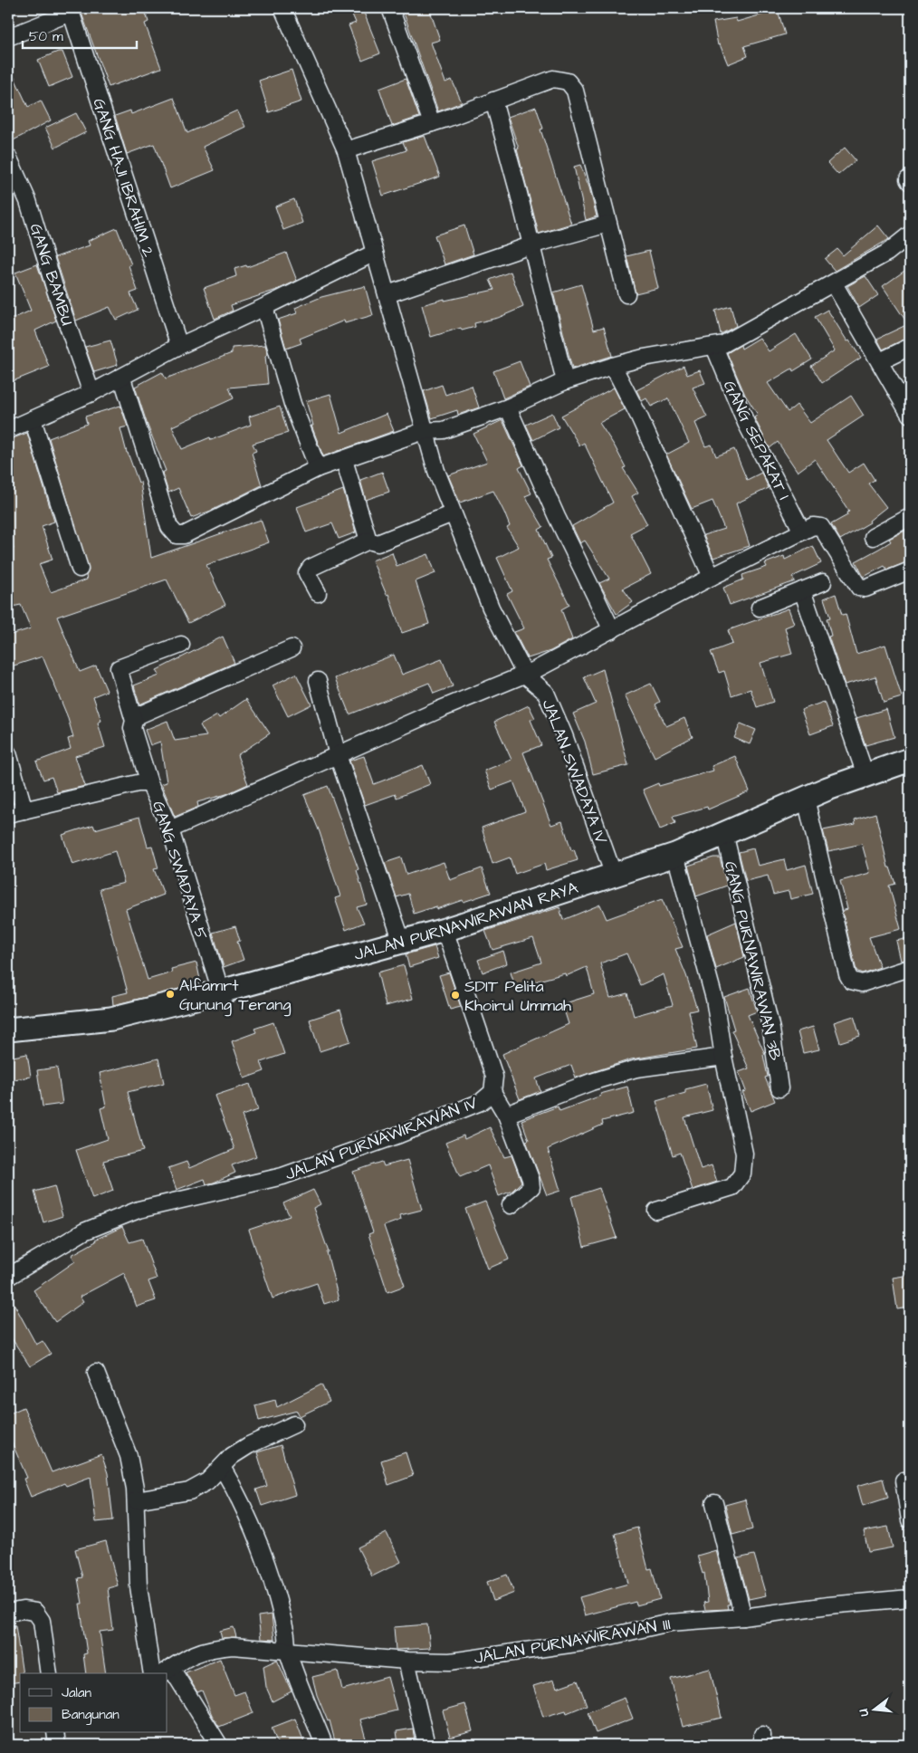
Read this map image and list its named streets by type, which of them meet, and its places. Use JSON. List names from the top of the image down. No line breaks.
{"streets":{"street":["GANG HAJI IBRAHIM 2","GANG BAMBU","GANG SEPAKAT I","JALAN SWADAYA IV","GANG SWADAYA 5","JALAN PURNAWIRAWAN RAYA","GANG PURNAWIRAWAN 3B","JALAN PURNAWIRAWAN IV","JALAN PURNAWIRAWAN III"]},"crossings":[["JALAN SWADAYA IV","JALAN PURNAWIRAWAN RAYA"],["GANG SWADAYA 5","JALAN PURNAWIRAWAN RAYA"],["JALAN PURNAWIRAWAN RAYA","GANG PURNAWIRAWAN 3B"],["JALAN PURNAWIRAWAN RAYA","JALAN PURNAWIRAWAN IV"]],"places":["Alfamrt Gunung Terang","SDIT Pelita Khoirul Ummah"],"legend":["Jalan","Bangunan"],"scale_bar":"50 m","north":"left"}
